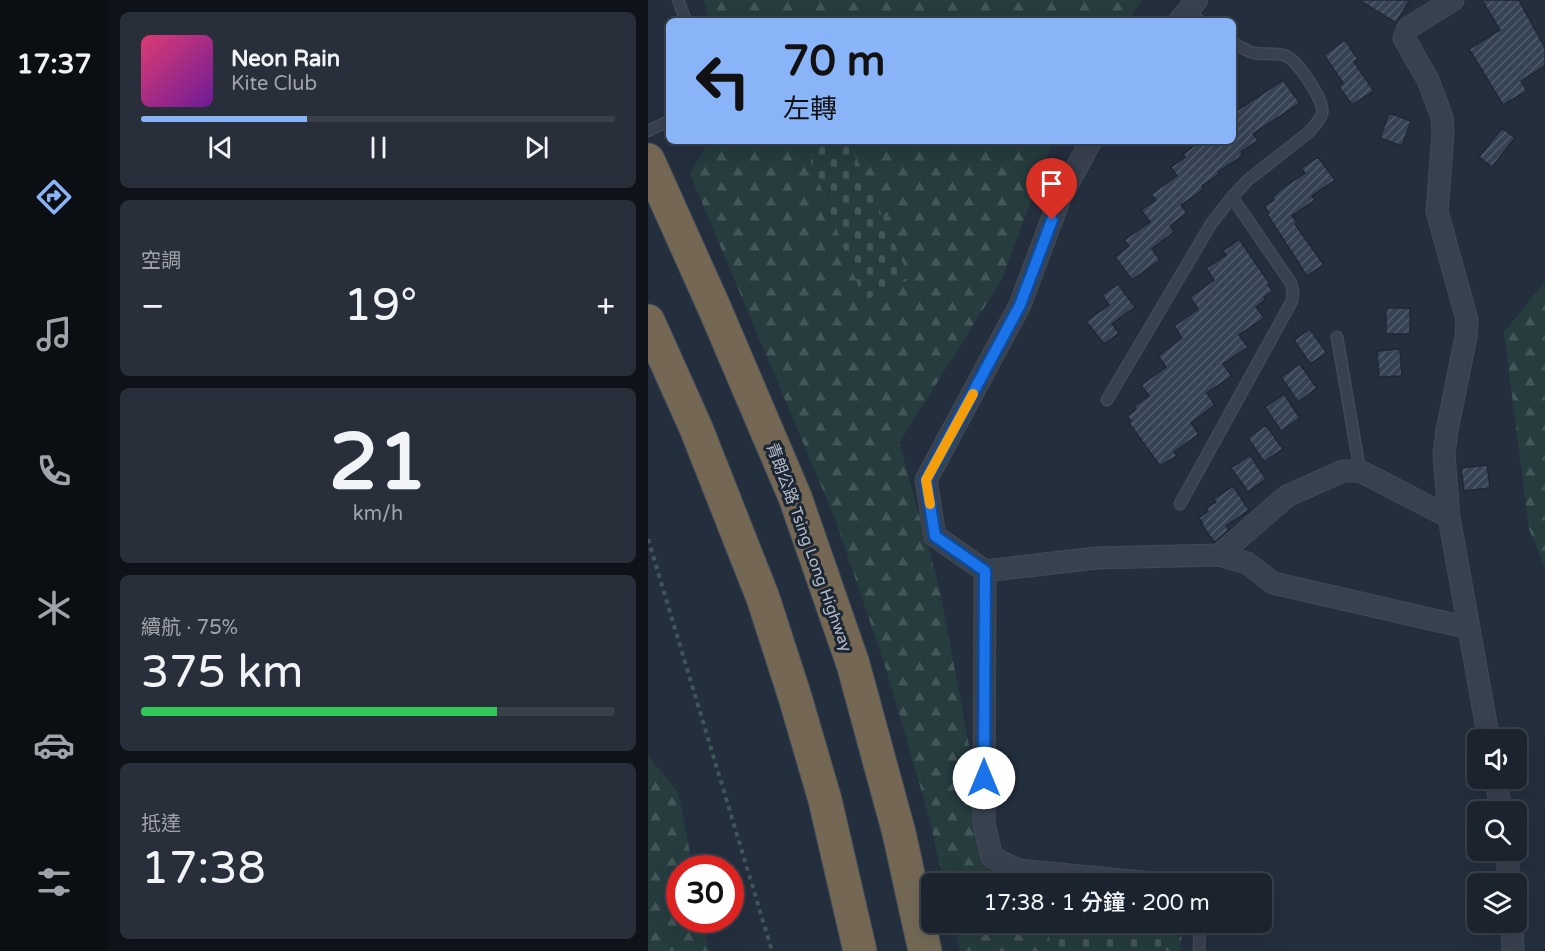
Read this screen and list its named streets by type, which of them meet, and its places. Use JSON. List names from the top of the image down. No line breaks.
{"streets":{"highway":["青朗公路 Tsing Long Highway"]},"page":{"tabs":"17:37","turn":["70 m","左轉"],"song":["Neon Rain","Kite Club"],"tile":["空調",["21","km/h"],["續航 · 75%","375 km"],["抵達","17:38"]],"heat":["−","19°","+"],"limit":"30","trip":"17:38 · 1 分鐘 · 200 m"}}
